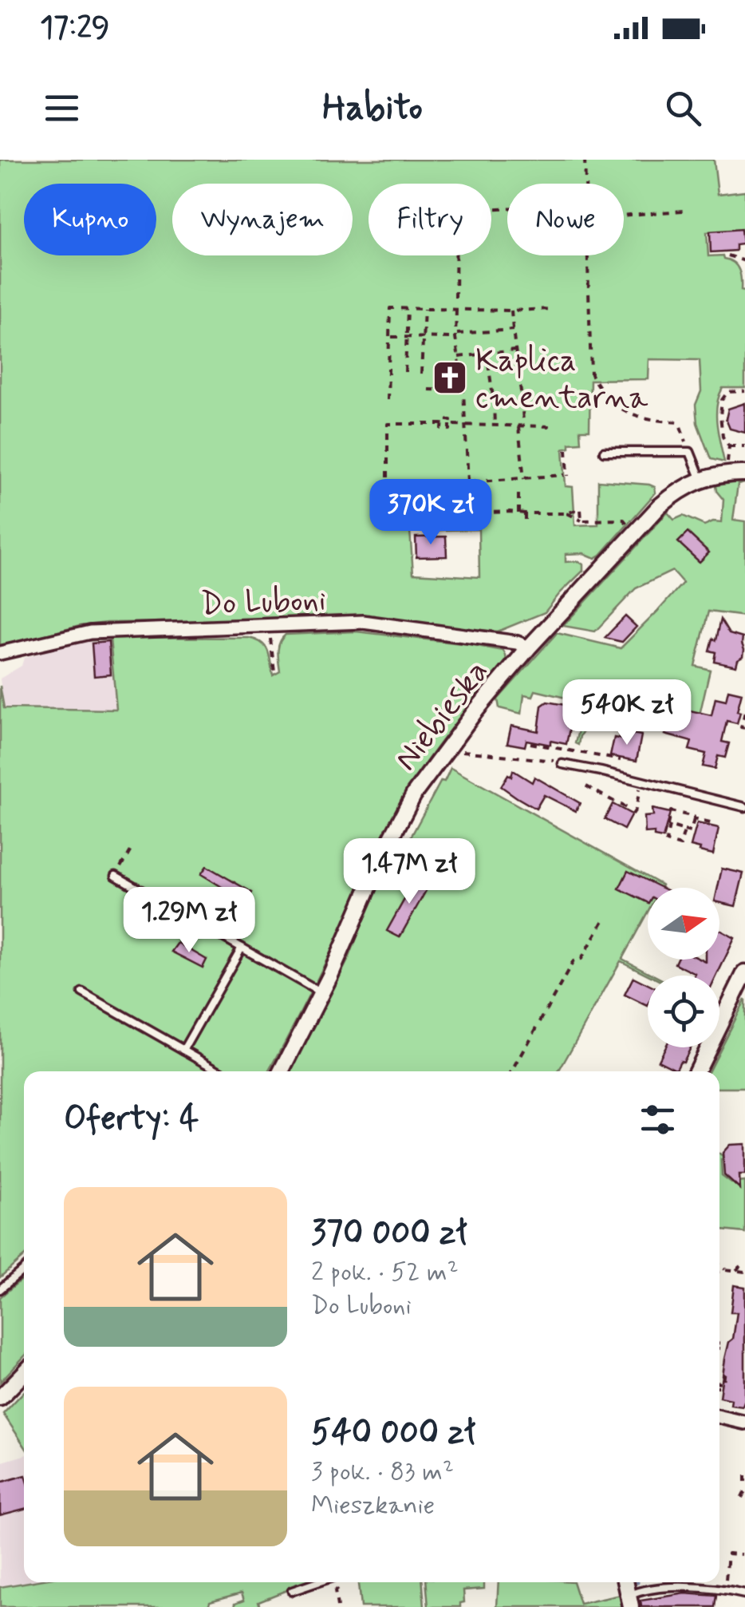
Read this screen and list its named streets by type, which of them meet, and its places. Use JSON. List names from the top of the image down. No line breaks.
{"streets":{"street":["Do Luboni","Niebieska"]},"crossings":[["Do Luboni","Niebieska"]],"places":{"church":["Kaplica cmentarna"]},"north":"right","page":{"status":"17:29","header":"Habito","chip":["Kupno","Wynajem","Filtry","Nowe"],"price":["370K zł","540K zł","1.47M zł","1.29M zł"],"heading":"Oferty: 4","list":[{"name":"370 000 zł","note":"2 pok. · 52 m² · Do Luboni"},{"name":"540 000 zł","note":"3 pok. · 83 m² · Mieszkanie"}]}}
